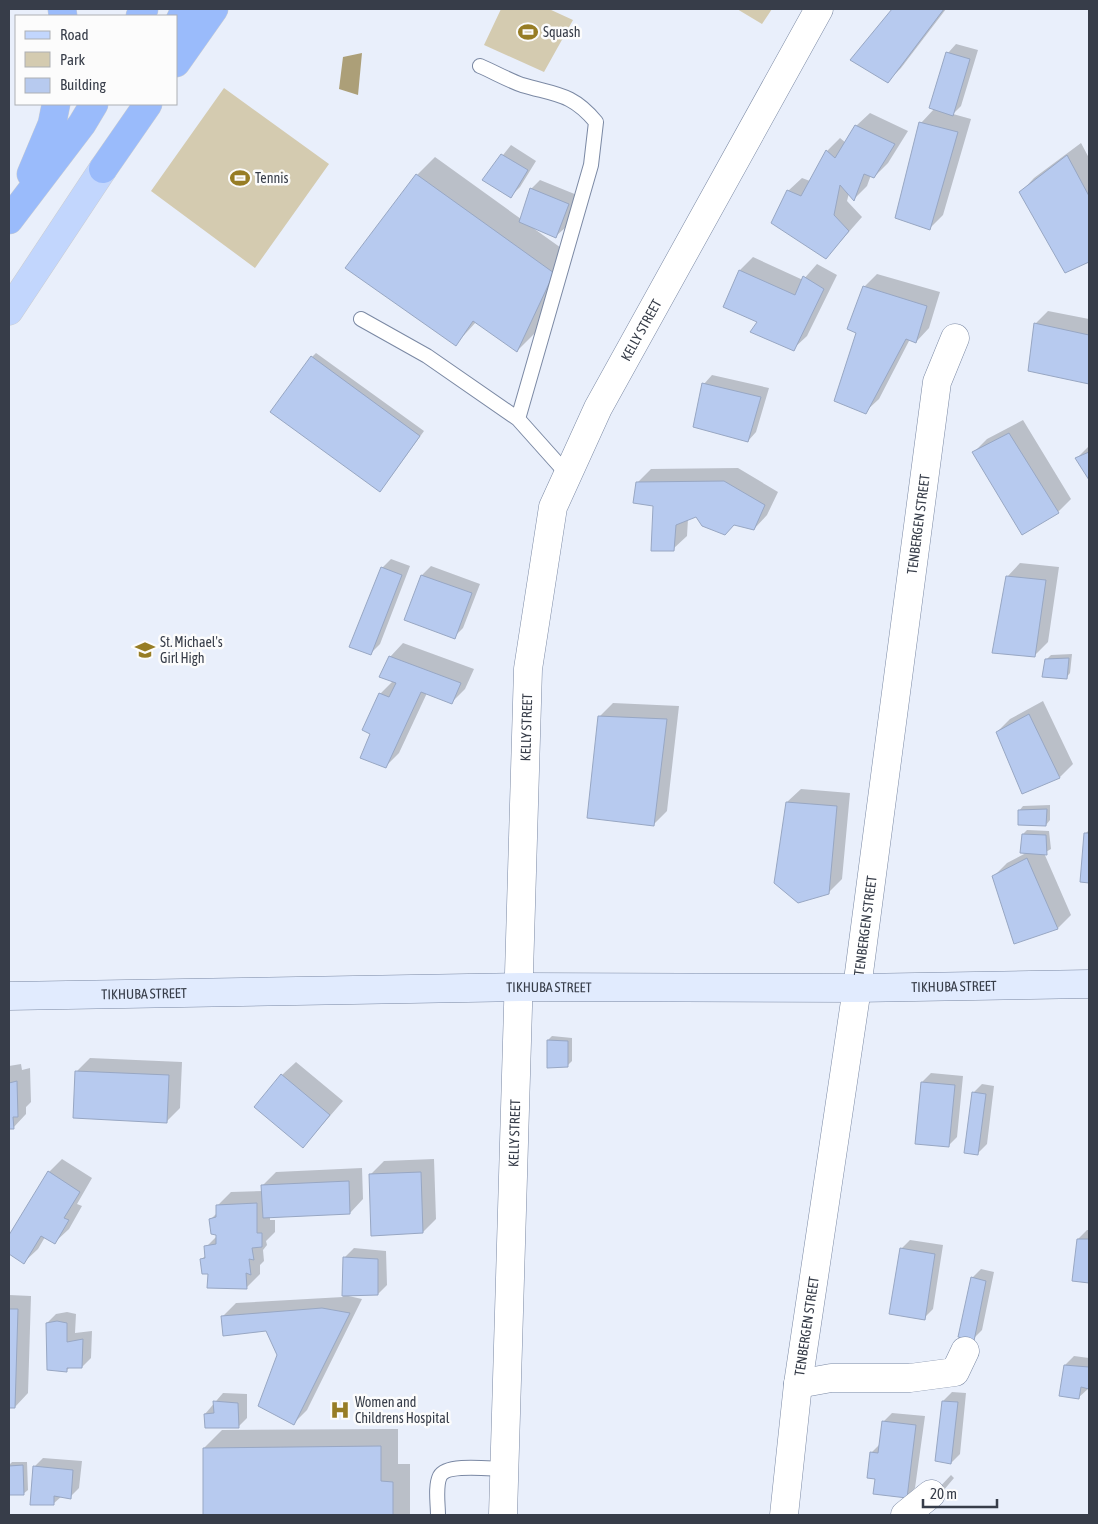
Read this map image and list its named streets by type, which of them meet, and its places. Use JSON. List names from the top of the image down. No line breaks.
{"streets":{"street":["KELLY STREET","TENBERGEN STREET","TIKHUBA STREET"]},"crossings":[["KELLY STREET","TIKHUBA STREET"],["TENBERGEN STREET","TIKHUBA STREET"]],"places":{"sports":["Squash","Tennis"],"school or university":["St. Michael's Girl High"],"hospital":["Women and Childrens Hospital"]},"legend":["Road","Park","Building"],"scale_bar":"20 m"}
